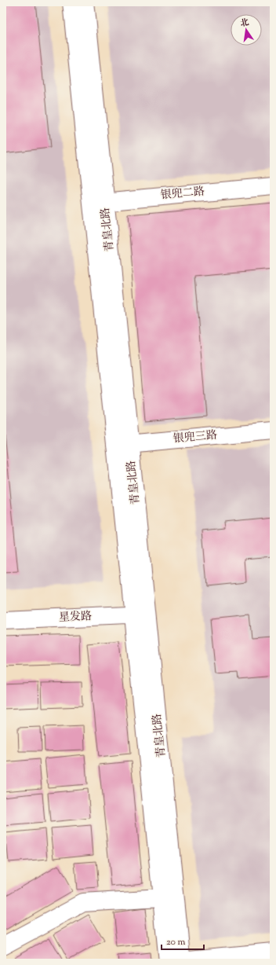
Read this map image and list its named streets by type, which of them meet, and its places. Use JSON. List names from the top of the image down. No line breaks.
{"streets":{"street":["银兜二路","青皇北路","银兜三路","星发路"]},"crossings":[["银兜二路","青皇北路"],["青皇北路","银兜三路"],["青皇北路","星发路"]],"scale_bar":"20 m","north":"top"}
